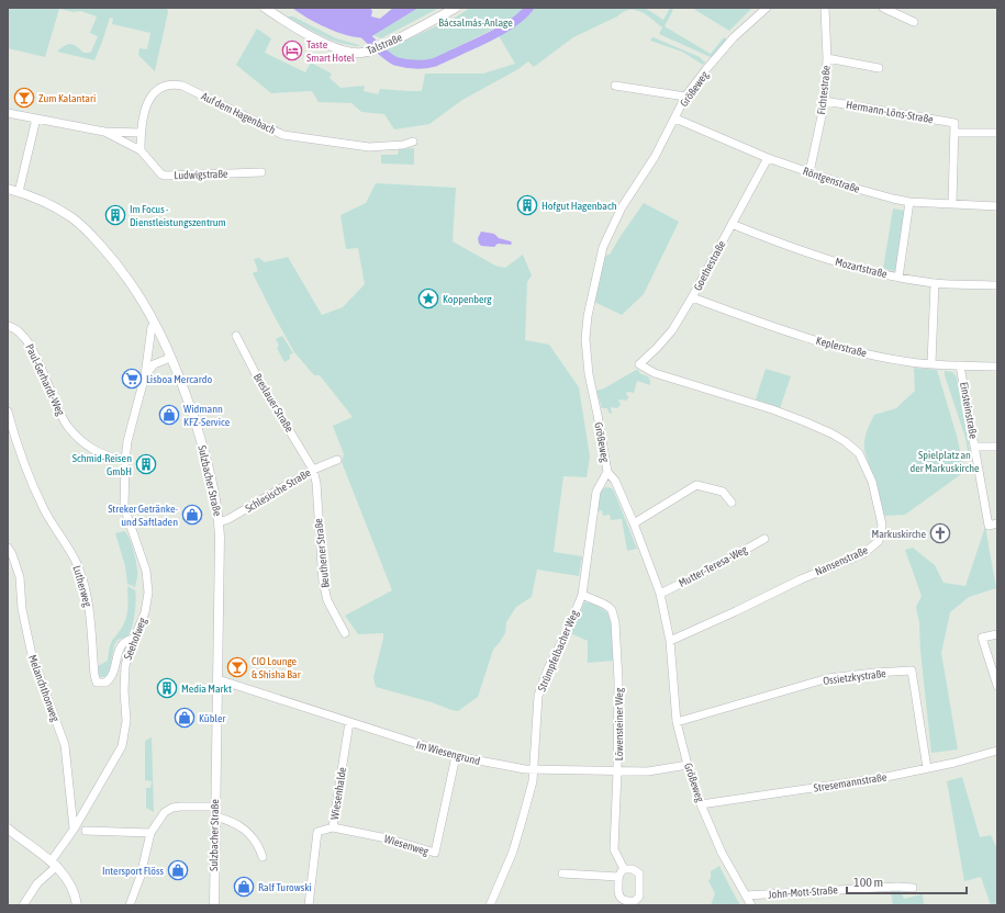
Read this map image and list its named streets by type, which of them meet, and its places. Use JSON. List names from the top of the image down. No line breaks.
{"streets":{"street":["Talstraße","Größeweg","Fichtestraße","Hermann-Löns-Straße","Auf dem Hagenbach","Ludwigstraße","Röntgenstraße","Goethestraße","Mozartstraße","Keplerstraße","Paul-Gerhardt-Weg","Breslauer Straße","Einsteinstraße","Sulzbacher Straße","Schlesische Straße","Beuthener Straße","Nansenstraße","Mutter-Teresa-Weg","Lutherweg","Seehofweg","Strümpfelbacher Weg","Ossietzkystraße","Melanchthonweg","Löwensteiner Weg","Im Wiesengrund","Stresemannstraße","Wiesenhalde","Wiesenweg","John-Mott-Straße"]},"crossings":[["Größeweg","Röntgenstraße"],["Größeweg","Nansenstraße"],["Größeweg","Mutter-Teresa-Weg"],["Größeweg","Strümpfelbacher Weg"],["Größeweg","Ossietzkystraße"],["Größeweg","Im Wiesengrund"],["Größeweg","Stresemannstraße"],["Größeweg","John-Mott-Straße"],["Fichtestraße","Hermann-Löns-Straße"],["Fichtestraße","Röntgenstraße"],["Auf dem Hagenbach","Ludwigstraße"],["Röntgenstraße","Goethestraße"],["Goethestraße","Mozartstraße"],["Goethestraße","Keplerstraße"],["Goethestraße","Nansenstraße"],["Keplerstraße","Einsteinstraße"],["Paul-Gerhardt-Weg","Seehofweg"],["Breslauer Straße","Schlesische Straße"],["Breslauer Straße","Beuthener Straße"],["Sulzbacher Straße","Schlesische Straße"],["Sulzbacher Straße","Seehofweg"],["Sulzbacher Straße","Im Wiesengrund"],["Schlesische Straße","Beuthener Straße"],["Lutherweg","Seehofweg"],["Seehofweg","Melanchthonweg"],["Strümpfelbacher Weg","Löwensteiner Weg"],["Strümpfelbacher Weg","Im Wiesengrund"],["Ossietzkystraße","Stresemannstraße"],["Löwensteiner Weg","Im Wiesengrund"],["Im Wiesengrund","Wiesenhalde"],["Im Wiesengrund","Wiesenweg"],["Wiesenhalde","Wiesenweg"]],"parks":["Bácsalmás-Anlage","Spielplatz an der Markuskirche"],"places":{"hotel":["Taste Smart Hotel"],"bar":["Zum Kalantari","CIO Lounge & Shisha Bar"],"building":["Hofgut Hagenbach","Im Focus - Dienstleistungszentrum","Schmid-Reisen GmbH","Media Markt"],"place":["Koppenberg"],"supermarket":["Lisboa Mercardo"],"shop":["Widmann KFZ-Service","Streker Getränke- und Saftladen","Kübler","Intersport Flöss","Ralf Turowski"],"church":["Markuskirche"]},"scale_bar":"100 m"}
